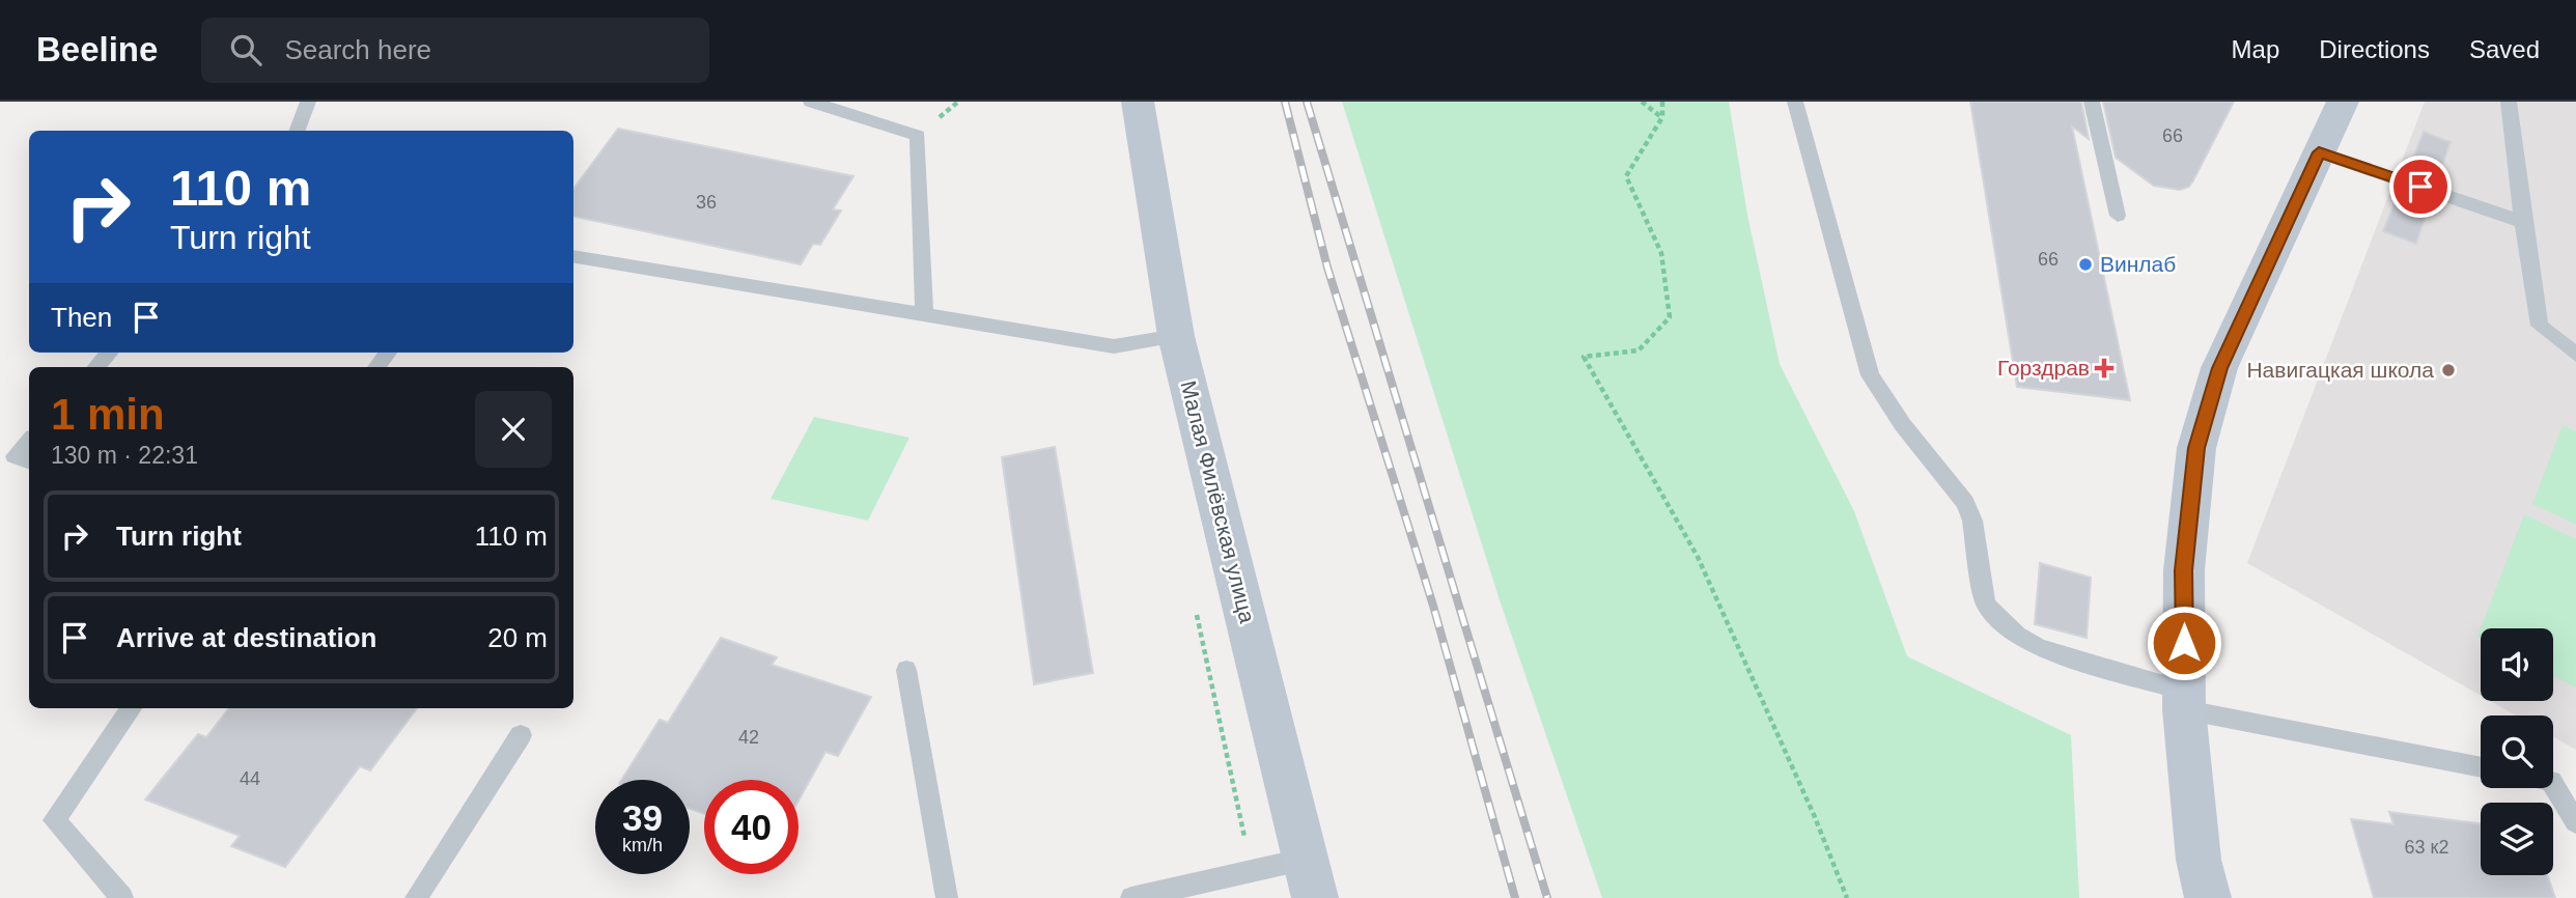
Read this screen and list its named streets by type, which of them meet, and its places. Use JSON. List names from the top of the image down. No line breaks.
{"streets":{"street":["Малая Филёвская улица"]},"places":{"other":["Винлаб","Навигацкая школа"],"health":["Горздрав"]},"house_numbers":["66","36","66","42","44","63 к2"],"page":{"header":"Beeline","search":"Search here","nav":["Map","Directions","Saved"],"turn":["110 m","Turn right"],"then":"Then","heading":["1 min","130 m · 22:31"],"list":[{"name":"Turn right","value":"110 m"},{"name":"Arrive at destination","value":"20 m"}],"speed":"39 km/h","limit":"40"}}
